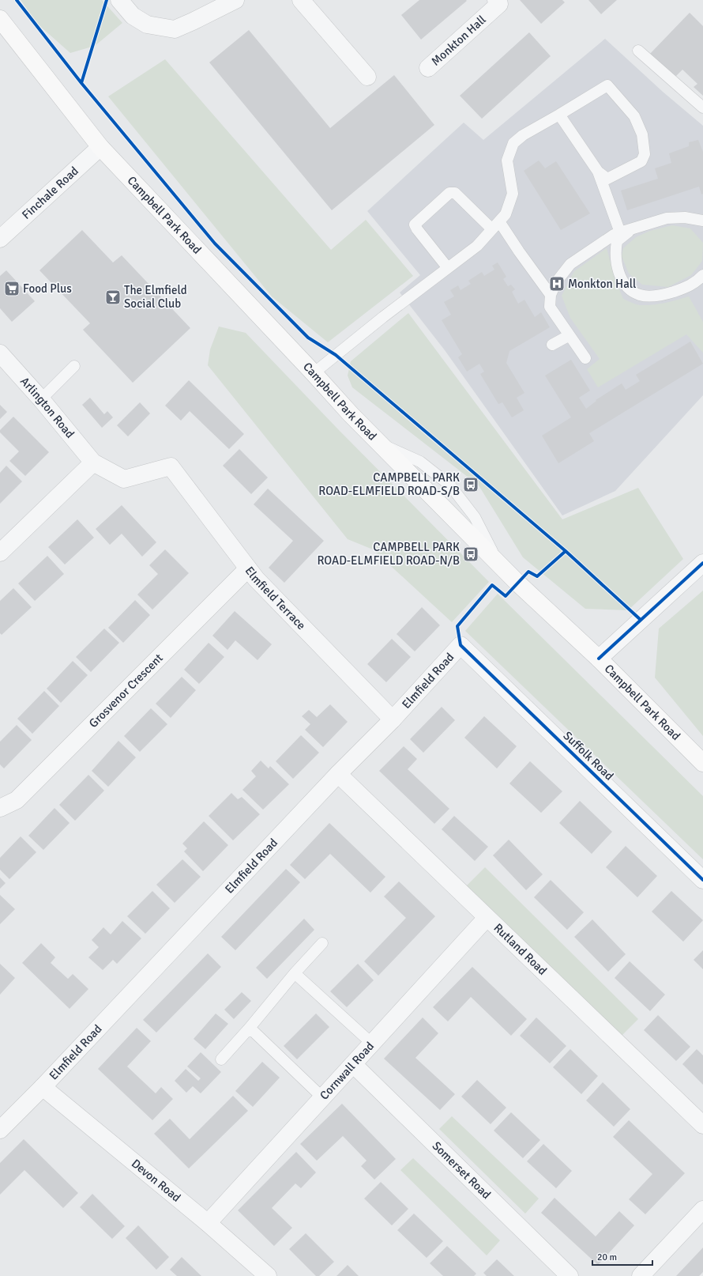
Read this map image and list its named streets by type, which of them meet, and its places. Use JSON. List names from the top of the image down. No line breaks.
{"streets":{"street":["Monkton Hall","Finchale Road","Campbell Park Road","Arlington Road","Elmfield Terrace","Elmfield Road","Grosvenor Crescent","Suffolk Road","Rutland Road","Cornwall Road","Somerset Road","Devon Road"]},"crossings":[["Finchale Road","Campbell Park Road"],["Arlington Road","Elmfield Terrace"],["Elmfield Terrace","Elmfield Road"],["Elmfield Terrace","Grosvenor Crescent"],["Elmfield Road","Suffolk Road"],["Elmfield Road","Rutland Road"],["Elmfield Road","Devon Road"],["Rutland Road","Cornwall Road"],["Cornwall Road","Somerset Road"],["Cornwall Road","Devon Road"]],"places":{"hospital":["Monkton Hall"],"supermarket":["Food Plus"],"bar":["The Elmfield Social Club"],"bus stop":["CAMPBELL PARK ROAD-ELMFIELD ROAD-S/B","CAMPBELL PARK ROAD-ELMFIELD ROAD-N/B"]},"scale_bar":"20 m"}
